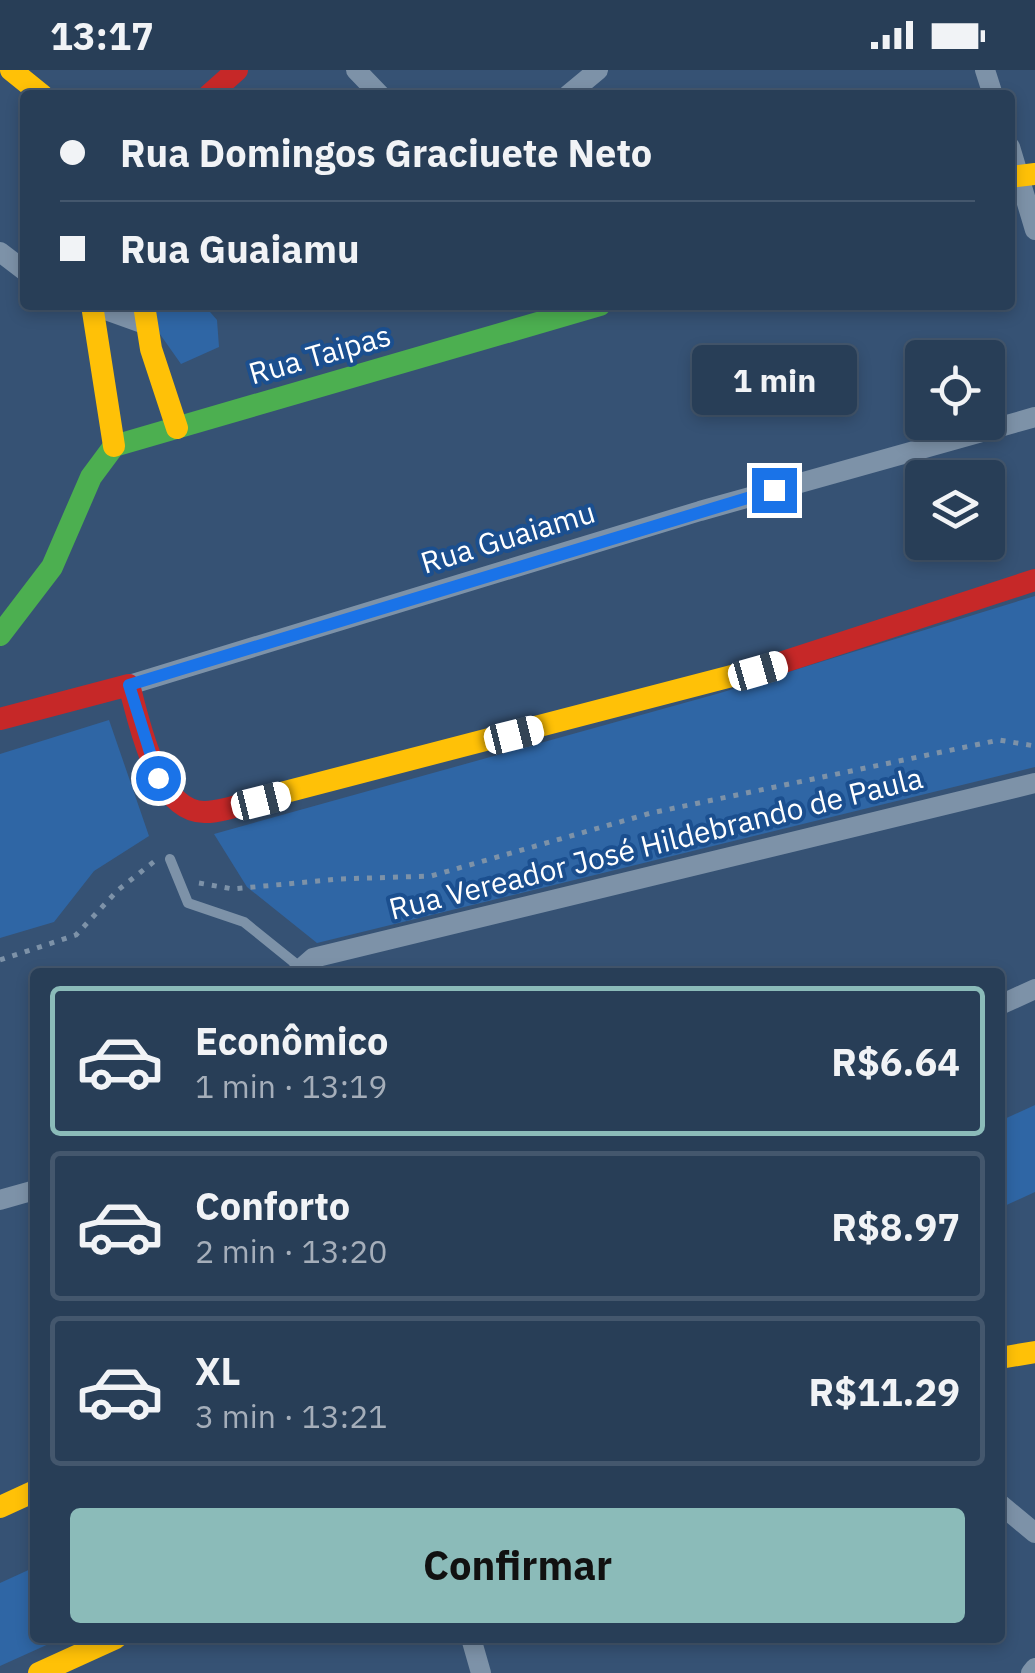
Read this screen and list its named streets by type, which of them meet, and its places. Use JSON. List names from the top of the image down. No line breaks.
{"streets":{"street":["Rua Taipas","Rua Guaiamu","Rua Vereador José Hildebrando de Paula"]},"page":{"status":"13:17","banner":["Rua Domingos Graciuete Neto","Rua Guaiamu"],"bubble":"1 min","list":[{"name":"Econômico","note":"1 min · 13:19","value":"R$6.64"},{"name":"Conforto","note":"2 min · 13:20","value":"R$8.97"},{"name":"XL","note":"3 min · 13:21","value":"R$11.29"}],"buttons":"Confirmar"}}
